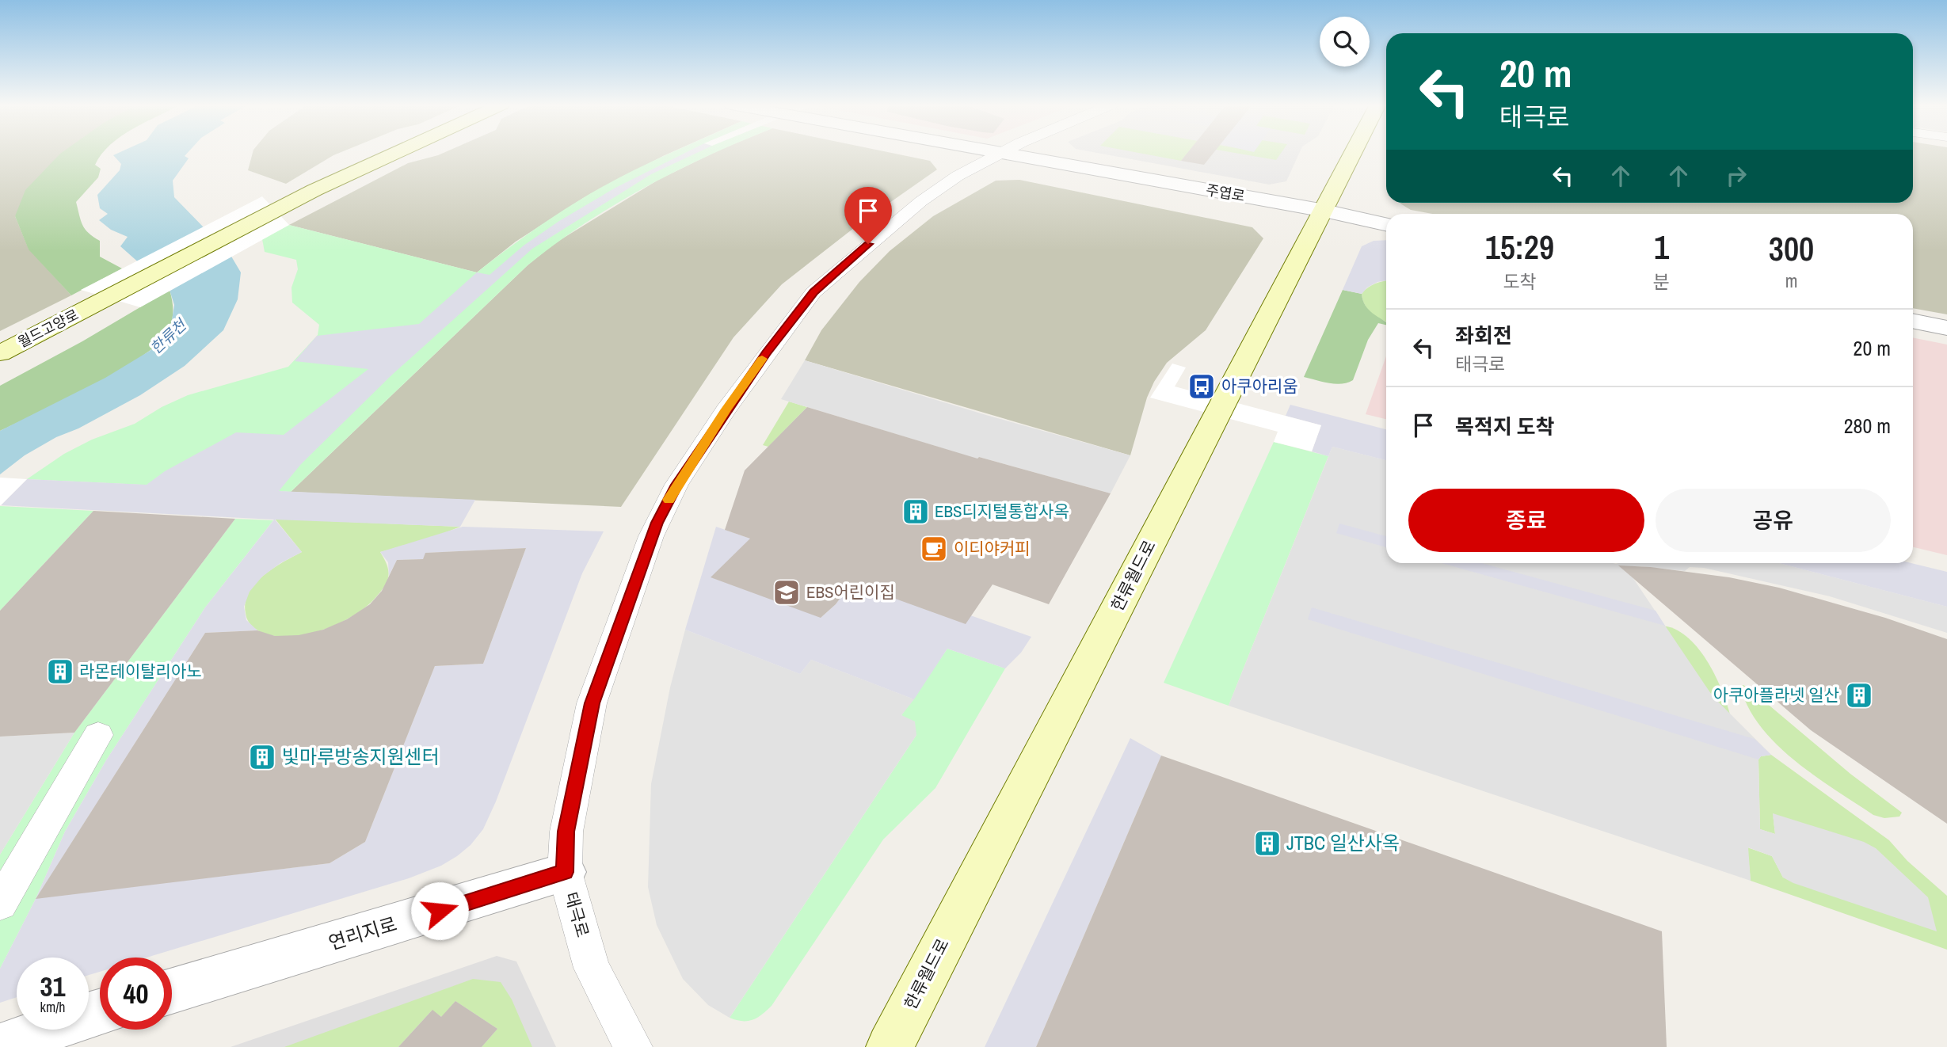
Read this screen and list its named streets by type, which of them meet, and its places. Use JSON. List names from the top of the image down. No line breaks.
{"streets":{"main road":["월드고양로","한류월드로"],"street":["주엽로","태극로","연리지로"]},"crossings":[["주엽로","한류월드로"],["주엽로","태극로"],["태극로","연리지로"]],"water":["한류천"],"places":{"bus stop":["아쿠아리움"],"building":["EBS디지털통합사옥","라몬테이탈리아노","아쿠아플라넷 일산","빛마루방송지원센터","JTBC 일산사옥"],"cafe":["이디야커피"],"school or university":["EBS어린이집"]},"page":{"turn":["20 m","태극로"],"eta":["15:29","도착","1","분","300","m"],"list":[{"name":"좌회전","note":"태극로","value":"20 m"},{"name":"목적지 도착","value":"280 m"}],"buttons":["종료","공유"],"speed":"31 km/h","limit":"40"}}
